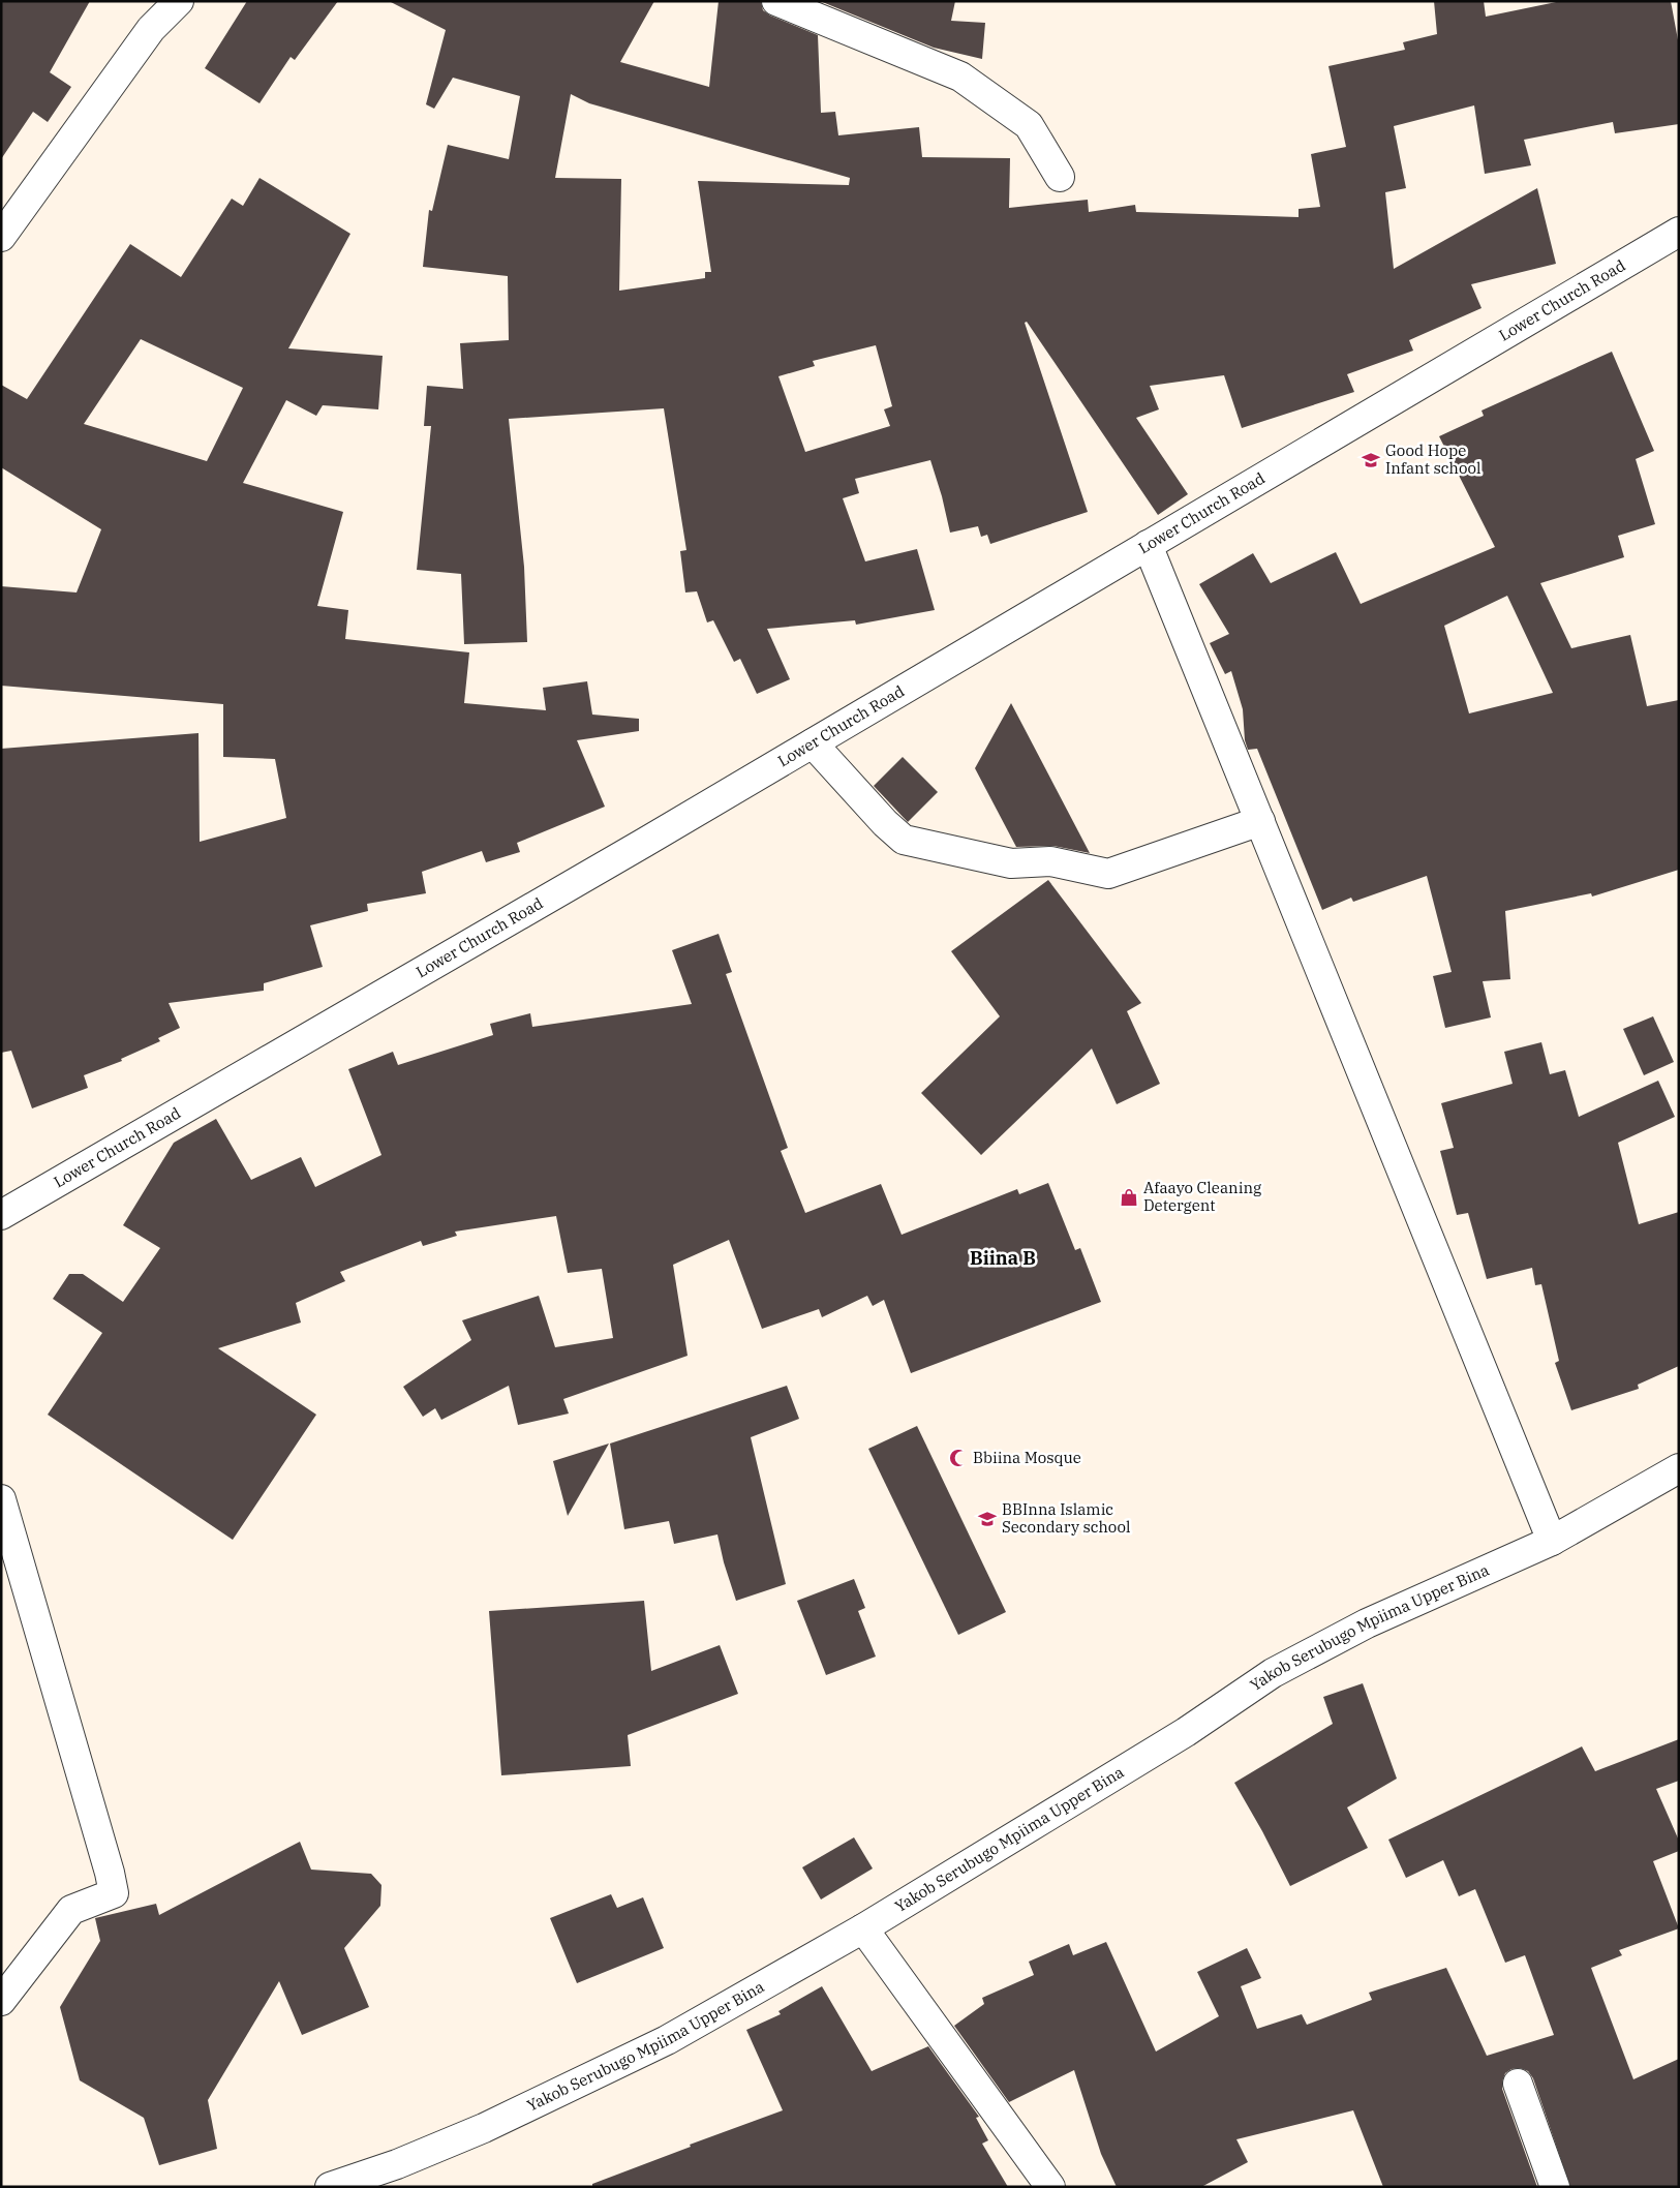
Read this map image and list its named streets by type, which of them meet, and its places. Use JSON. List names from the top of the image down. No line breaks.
{"streets":{"street":["Lower Church Road","Yakob Serubugo Mpiima Upper Bina"]},"districts":["Biina B"],"places":{"school or university":["Good Hope Infant school","BBInna Islamic Secondary school"],"shop":["Afaayo Cleaning Detergent"],"mosque":["Bbiina Mosque"]}}
